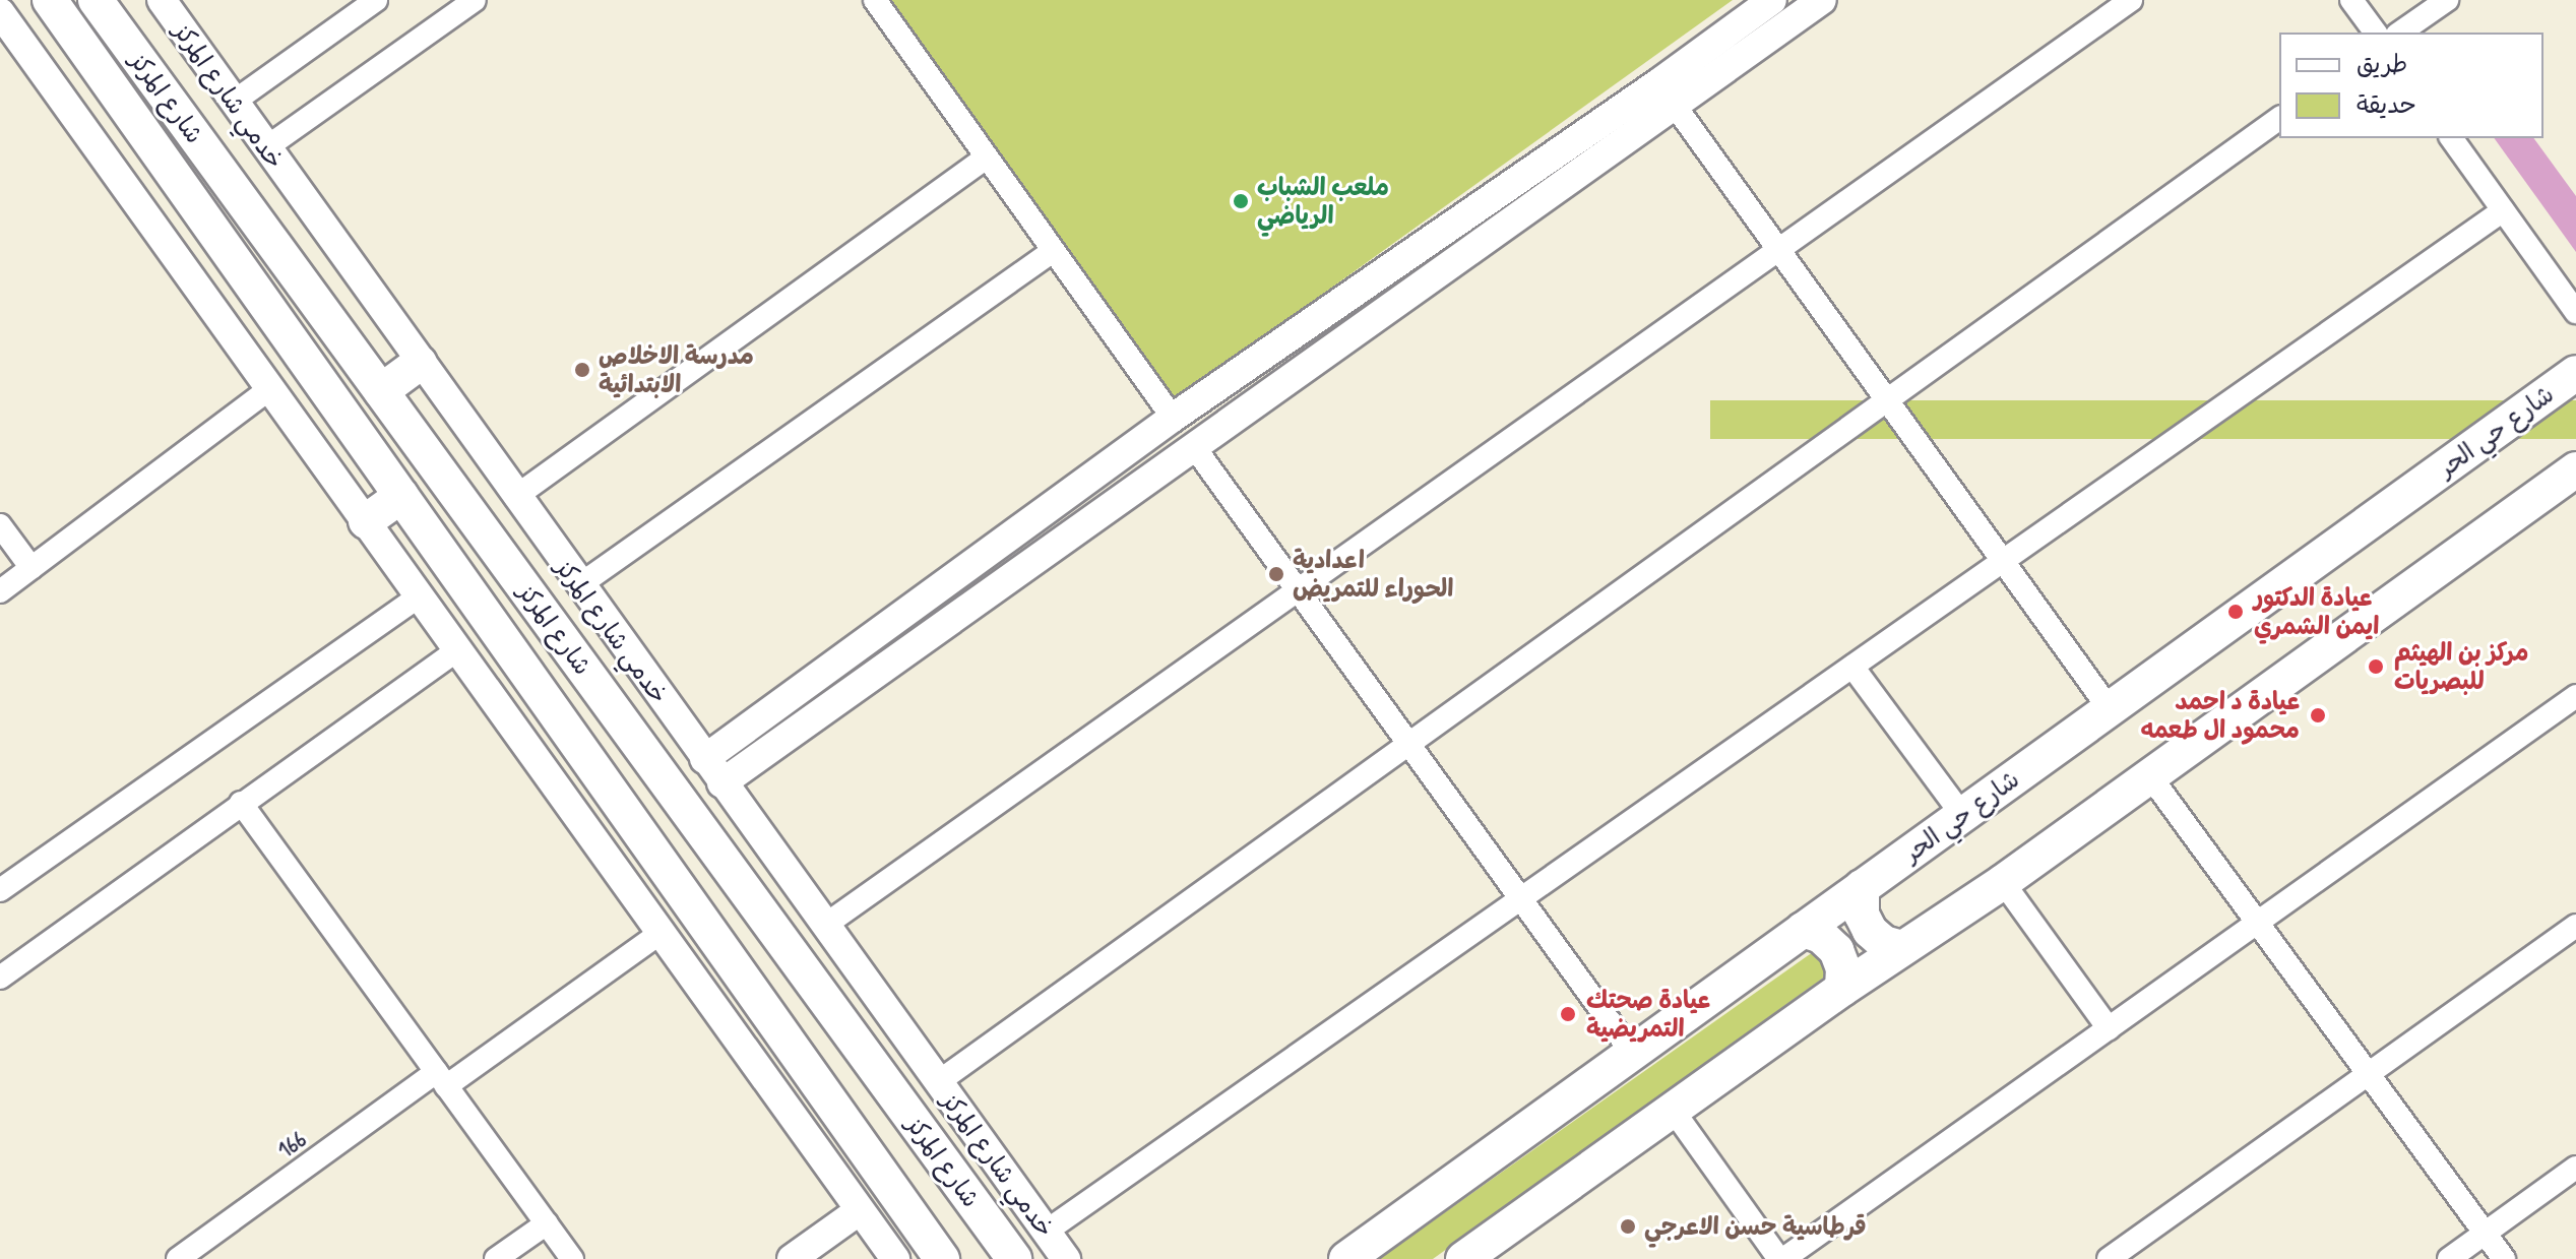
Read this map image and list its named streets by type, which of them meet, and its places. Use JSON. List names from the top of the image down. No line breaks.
{"streets":{"main road":["شارع المركز","شارع حي الحر"],"street":["خدمي شارع المركز","166"]},"places":["ملعب الشباب الرياضي","مدرسة الاخلاص الابتدائية","اعدادية الحوراء للتمريض","عيادة الدكتور ايمن الشمري","مركز بن الهيثم للبصريات","عيادة د احمد محمود ال طعمه","عيادة صحتك التمريضية","قرطاسية حسن الاعرجي"],"legend":["طريق","حديقة"]}
